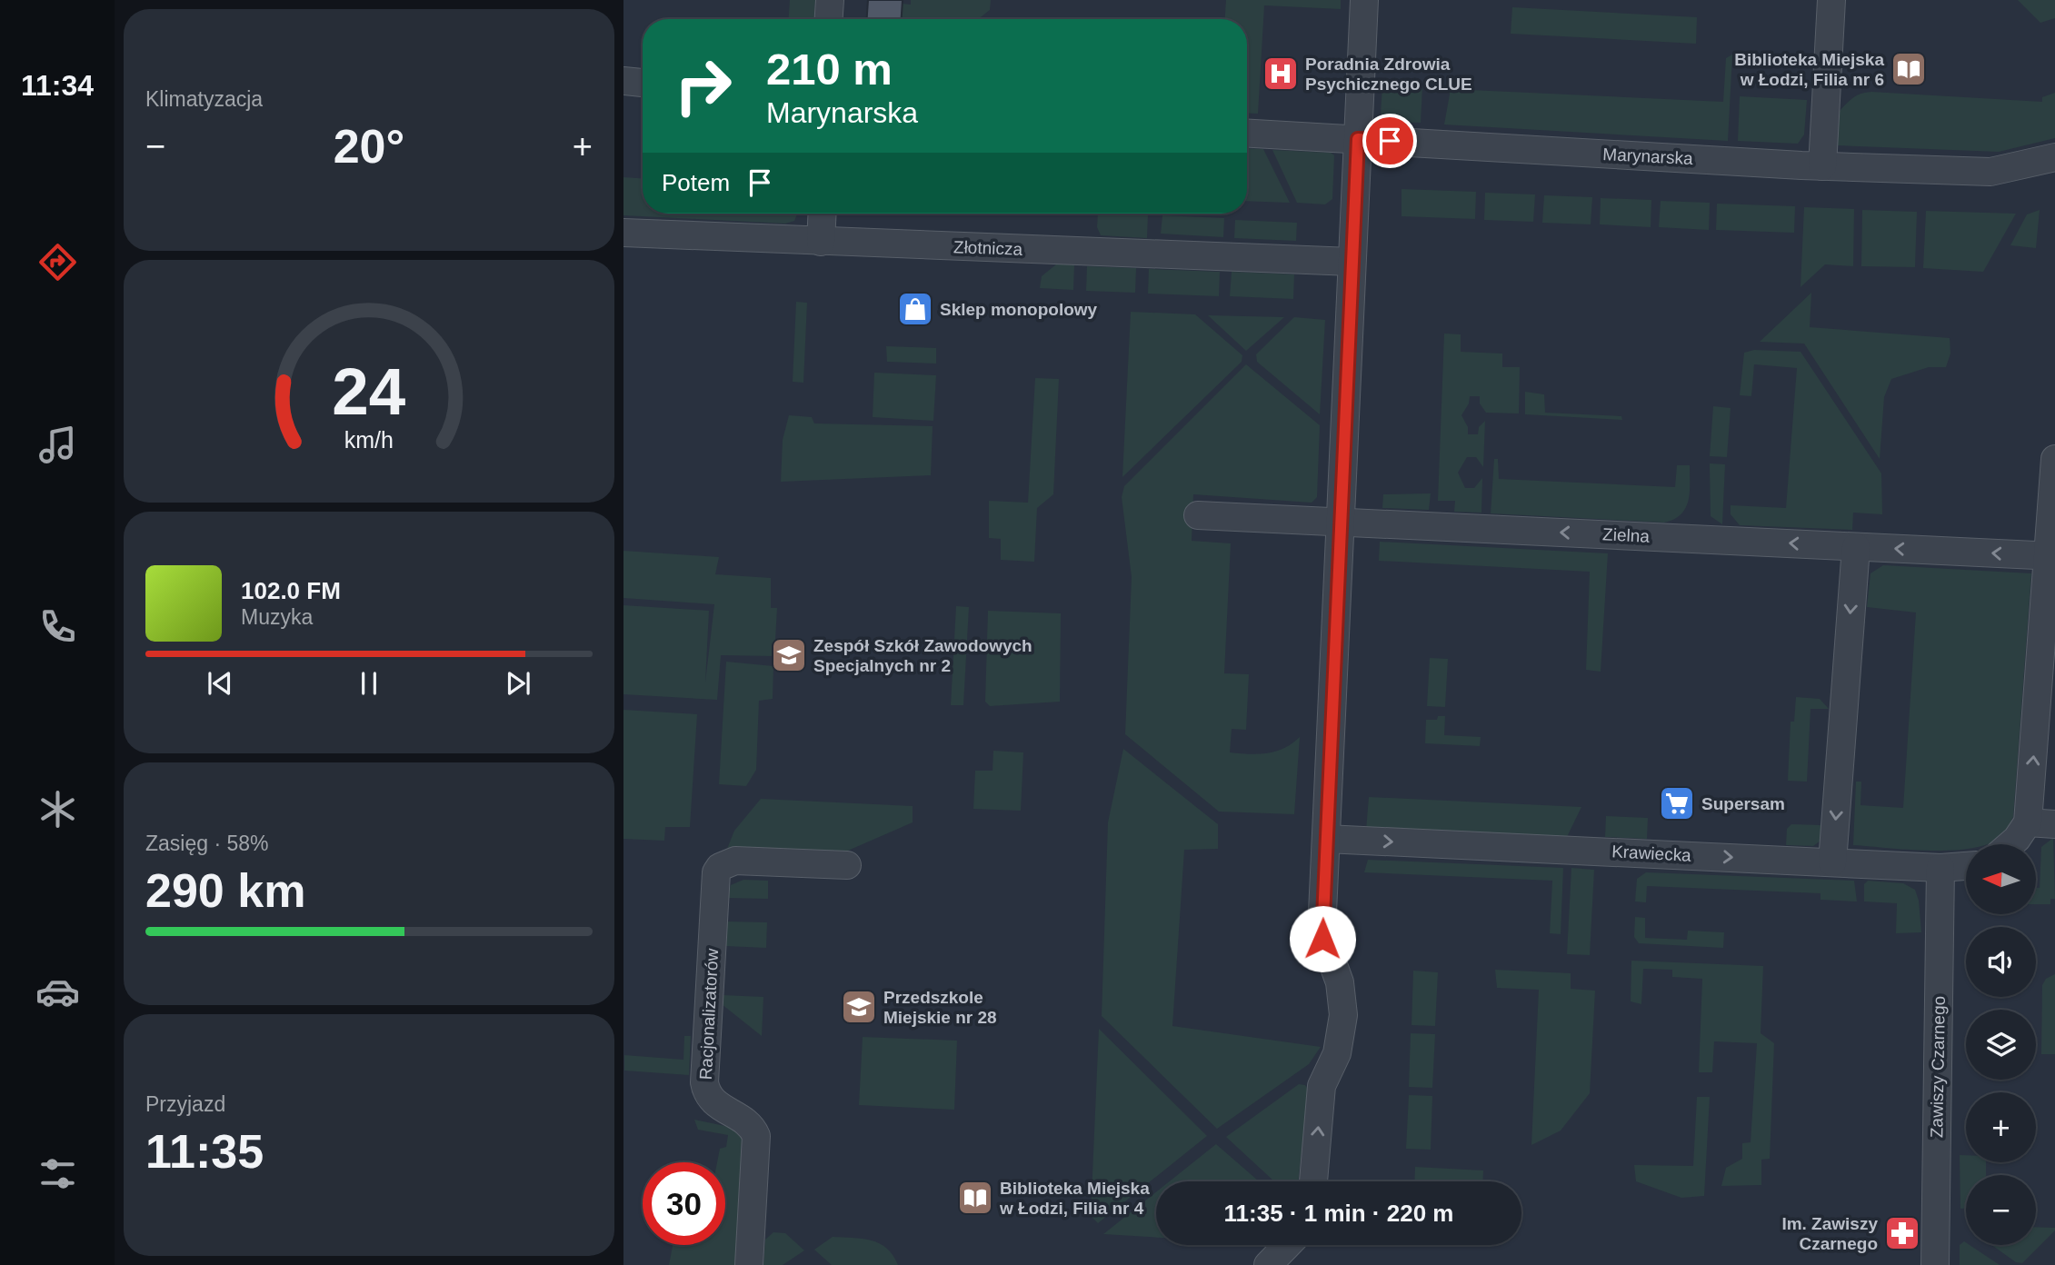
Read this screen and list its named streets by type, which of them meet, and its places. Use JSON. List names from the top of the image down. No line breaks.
{"streets":{"street":["Marynarska","Złotnicza","Zielna","Krawiecka","Racjonalizatorów","Zawiszy Czarnego"]},"crossings":[["Krawiecka","Zawiszy Czarnego"]],"one_way":["Zielna","Krawiecka"],"places":{"library":["Biblioteka Miejska w Łodzi, Filia nr 6","Biblioteka Miejska w Łodzi, Filia nr 4"],"hospital":["Poradnia Zdrowia Psychicznego CLUE"],"shop":["Sklep monopolowy"],"school or university":["Zespół Szkół Zawodowych Specjalnych nr 2","Przedszkole Miejskie nr 28"],"supermarket":["Supersam"],"pharmacy":["Im. Zawiszy Czarnego"]},"north":"left","page":{"tabs":"11:34","tile":["Klimatyzacja",["Zasięg · 58%","290 km"],["Przyjazd","11:35"]],"turn":["210 m","Marynarska"],"heat":["−","20°","+"],"then":"Potem","song":["102.0 FM","Muzyka"],"map_buttons":["+","−"],"limit":"30","trip":"11:35 · 1 min · 220 m","gauge":["24","km/h"]}}
